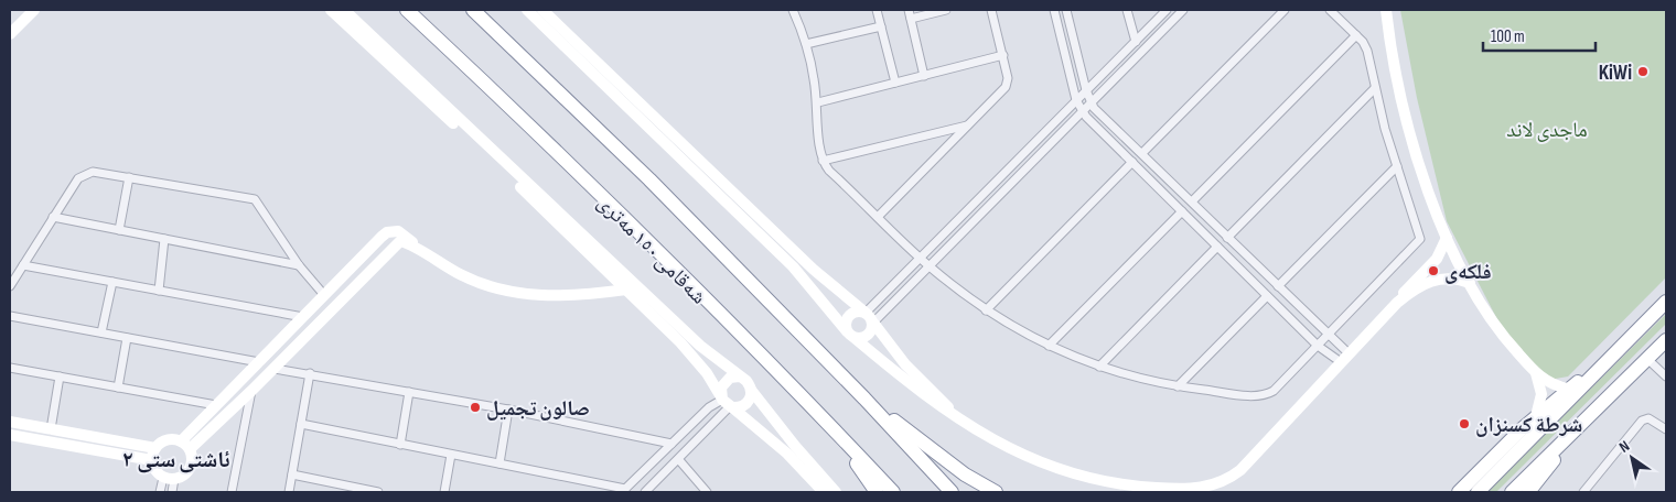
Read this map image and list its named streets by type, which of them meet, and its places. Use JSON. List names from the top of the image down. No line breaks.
{"streets":{"highway":["شەقامی ١٥٠ مەتری"]},"districts":["ئاشتی ستی ٢"],"parks":["ماجدی لاند"],"places":["KiWi","فلکەی","صالون تجميل","شرطة كسنزان"],"scale_bar":"100 m","north":"top left"}
